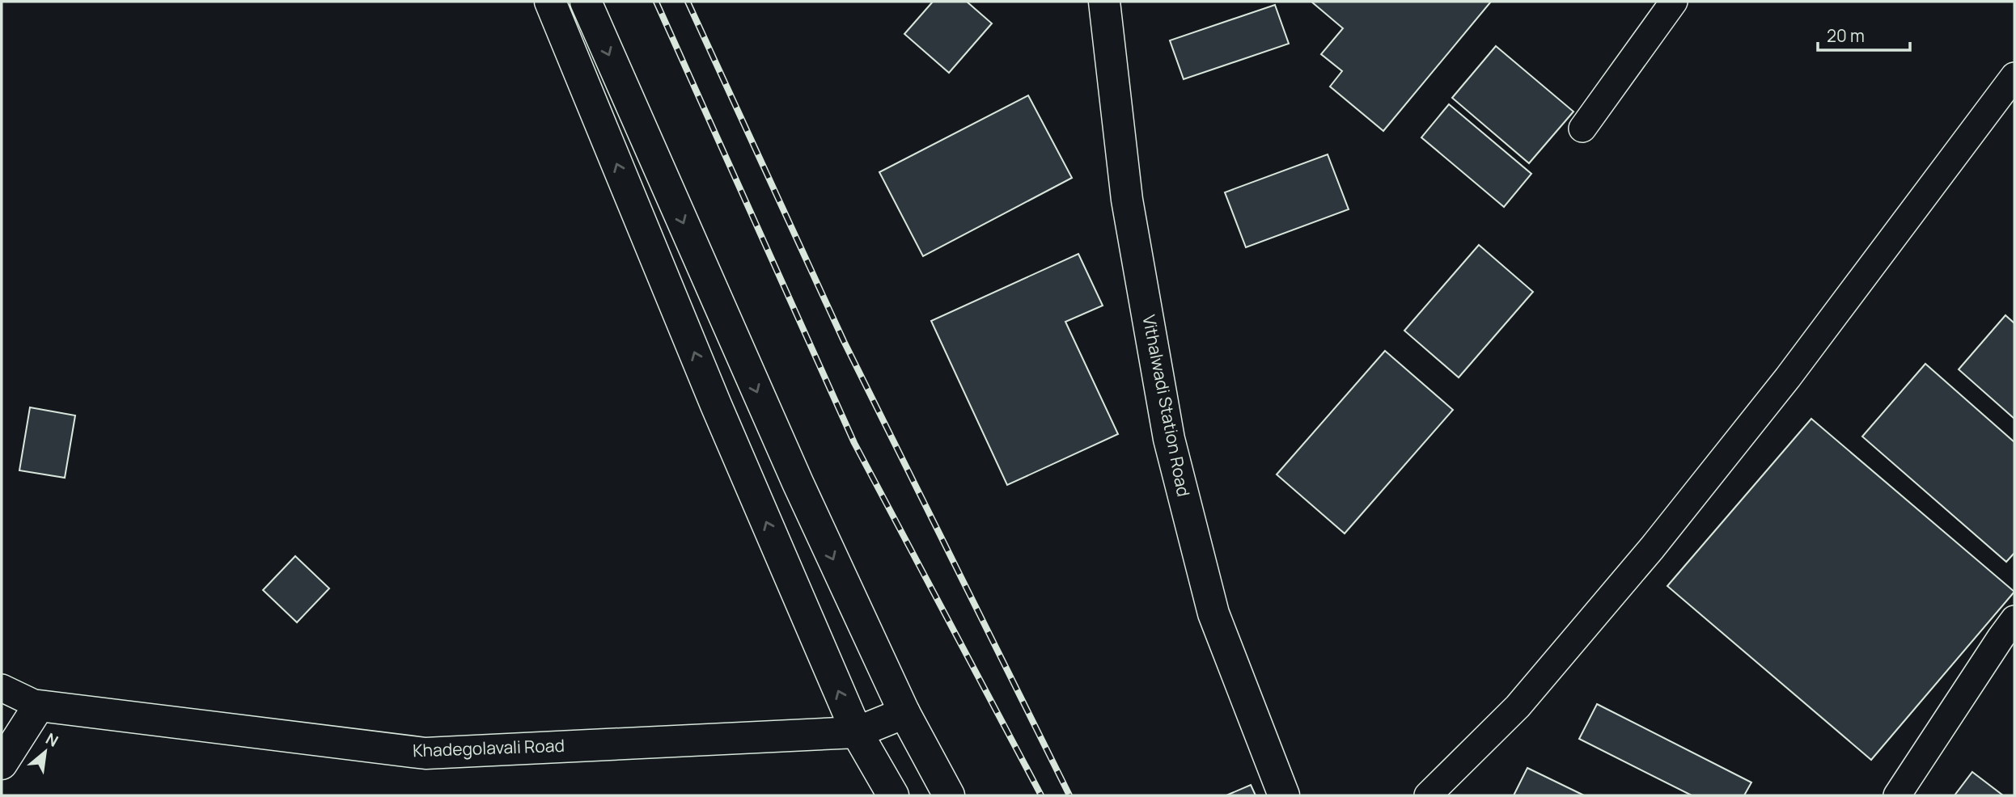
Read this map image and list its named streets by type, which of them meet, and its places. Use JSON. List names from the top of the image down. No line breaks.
{"streets":{"main road":["Vithalwadi Station Road","Khadegolavali Road"]},"scale_bar":"20 m","north":"top right"}
